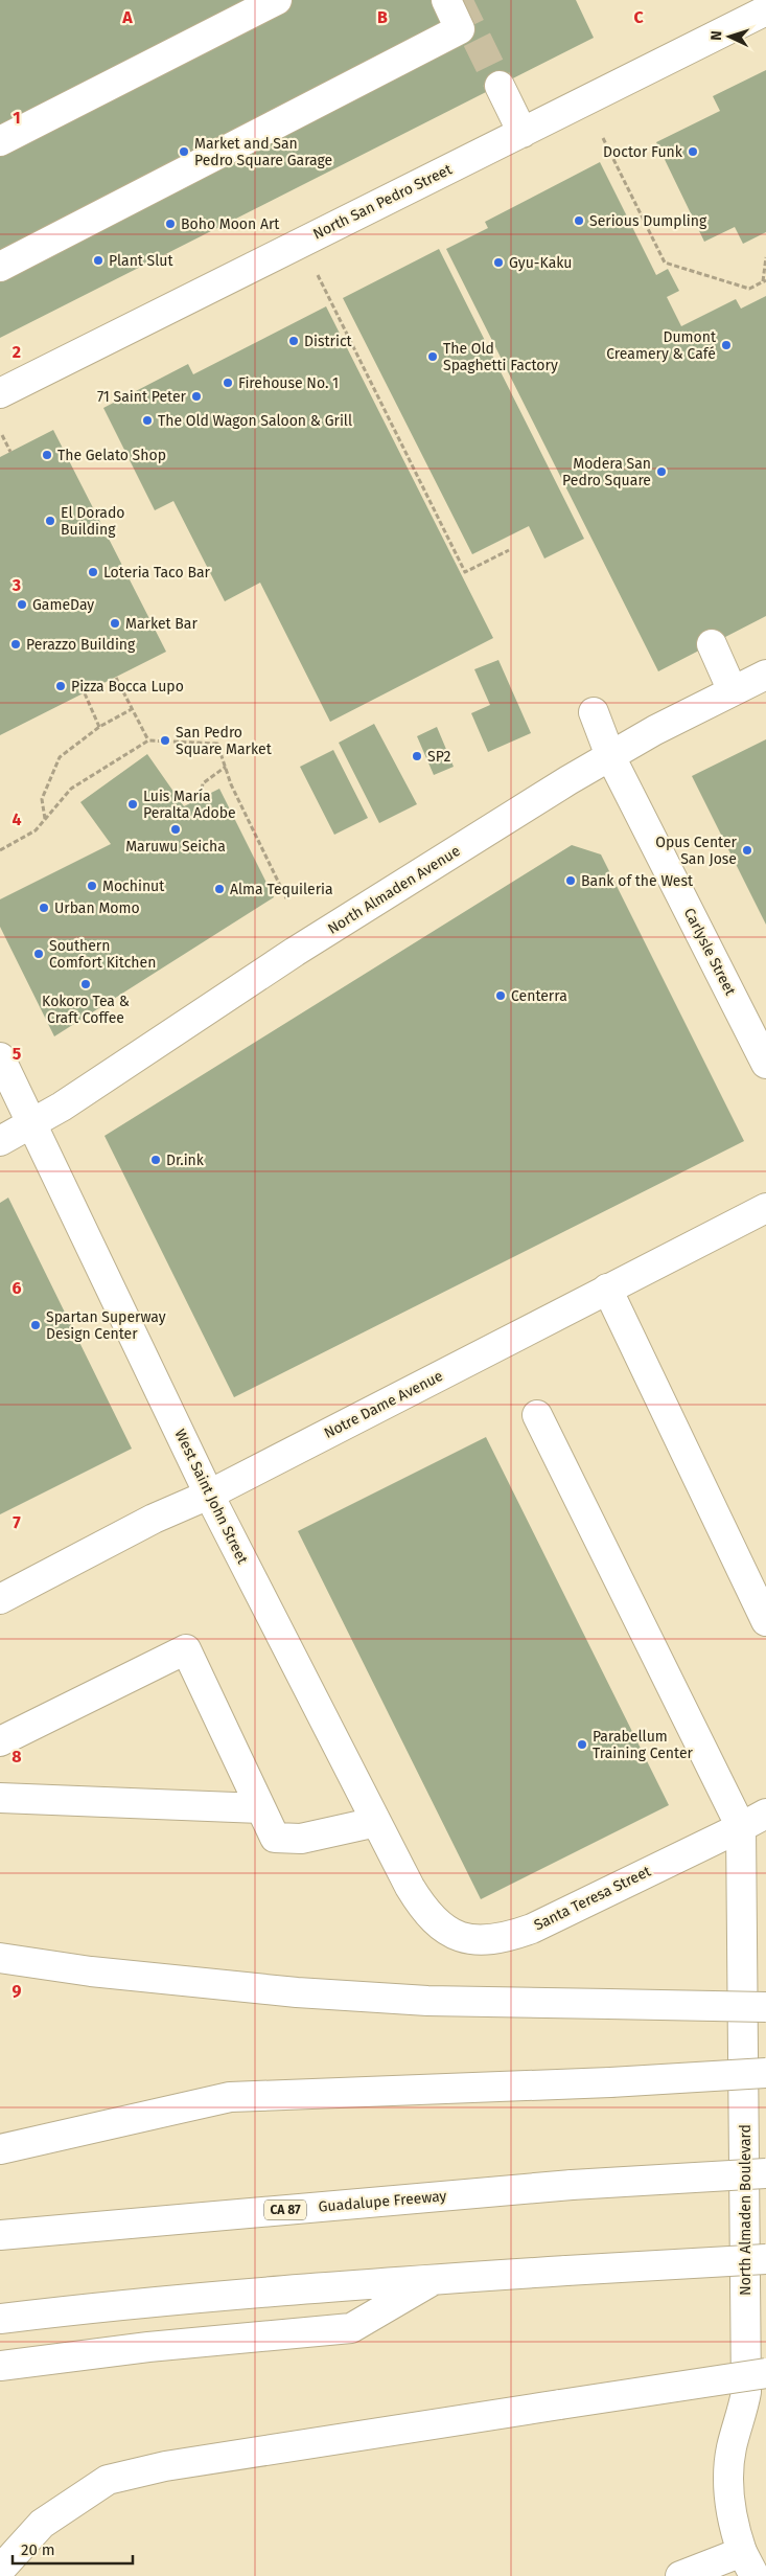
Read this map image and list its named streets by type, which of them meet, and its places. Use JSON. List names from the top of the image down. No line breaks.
{"streets":{"main road":["North San Pedro Street","North Almaden Avenue","Carlysle Street","Notre Dame Avenue","West Saint John Street","Santa Teresa Street","Guadalupe Freeway","CA 87","North Almaden Boulevard"]},"crossings":[["North Almaden Avenue","Carlysle Street"],["North Almaden Avenue","West Saint John Street"],["Notre Dame Avenue","West Saint John Street"],["West Saint John Street","Santa Teresa Street"],["Santa Teresa Street","North Almaden Boulevard"]],"places":["Market and San Pedro Square Garage","Doctor Funk","Serious Dumpling","Boho Moon Art","Plant Slut","Gyu-Kaku","District","Dumont Creamery & Café","The Old Spaghetti Factory","Firehouse No. 1","71 Saint Peter","The Old Wagon Saloon & Grill","The Gelato Shop","Modera San Pedro Square","El Dorado Building","Loteria Taco Bar","GameDay","Market Bar","Perazzo Building","Pizza Bocca Lupo","San Pedro Square Market","SP2","Luis María Peralta Adobe","Maruwu Seicha","Opus Center San Jose","Bank of the West","Mochinut","Alma Tequileria","Urban Momo","Southern Comfort Kitchen","Kokoro Tea & Craft Coffee","Centerra","Dr.ink","Spartan Superway Design Center","Parabellum Training Center"],"scale_bar":"20 m","north":"left","grid":{"columns":["A","B","C"],"rows":["1","2","3","4","5","6","7","8","9"]}}
